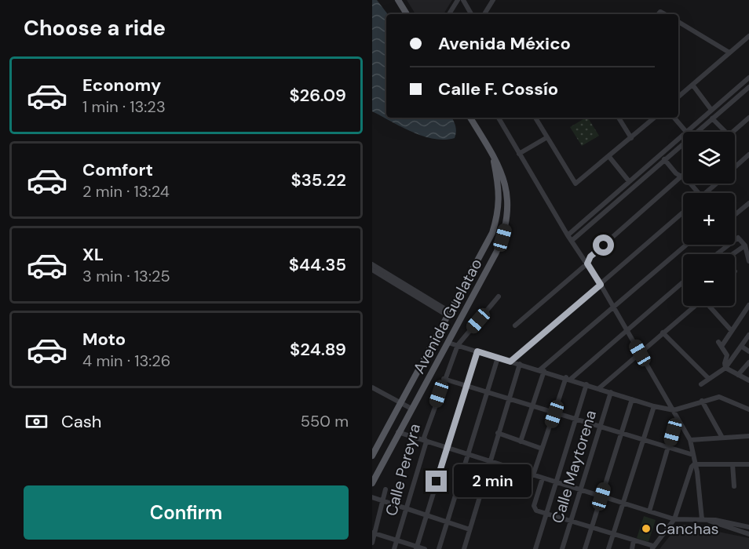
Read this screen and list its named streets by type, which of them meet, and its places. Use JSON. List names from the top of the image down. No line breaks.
{"streets":{"main road":["Avenida Guelatao"],"street":["Calle Maytorena","Calle Pereyra"]},"places":["Canchas"],"page":{"heading":"Choose a ride","banner":["Avenida México","Calle F. Cossío"],"list":[{"name":"Economy","note":"1 min · 13:23","value":"$26.09"},{"name":"Comfort","note":"2 min · 13:24","value":"$35.22"},{"name":"XL","note":"3 min · 13:25","value":"$44.35"},{"name":"Moto","note":"4 min · 13:26","value":"$24.89"}],"map_buttons":["+","−"],"pay":["Cash","550 m"],"bubble":"2 min","buttons":"Confirm"}}
